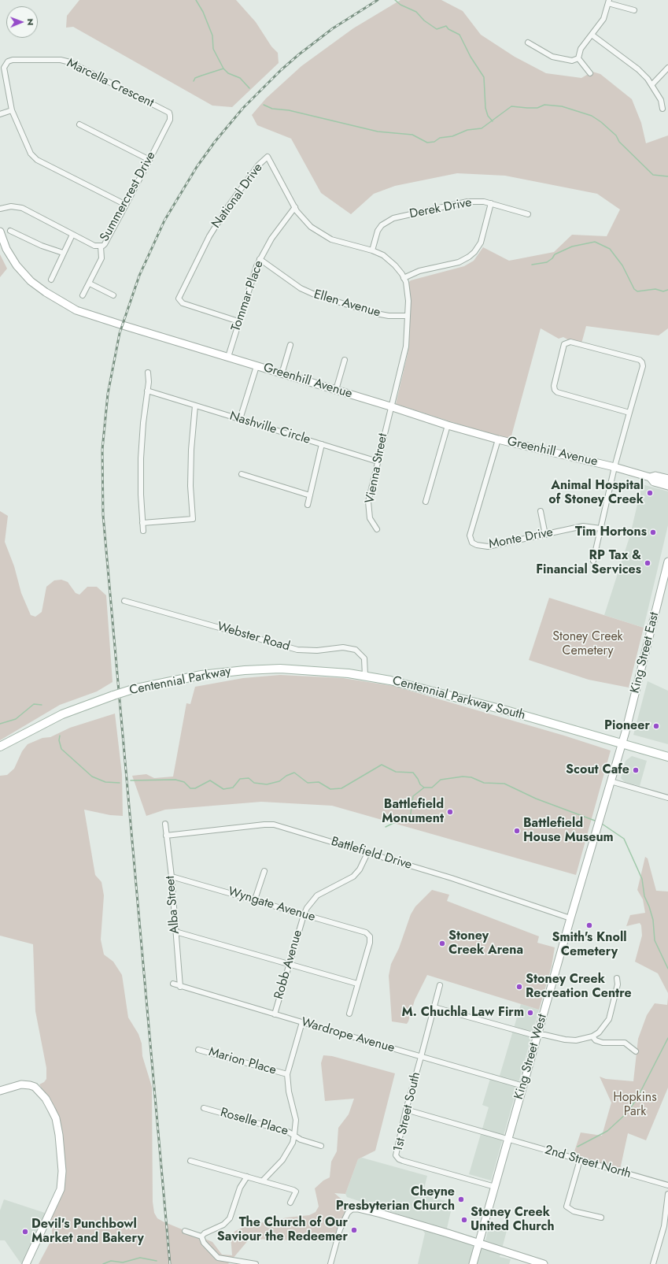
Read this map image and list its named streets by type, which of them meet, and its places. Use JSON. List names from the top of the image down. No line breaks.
{"streets":{"main road":["Greenhill Avenue","King Street East","Centennial Parkway","Centennial Parkway South","King Street West"],"street":["Marcella Crescent","National Drive","Summercrest Drive","Derek Drive","Tommar Place","Ellen Avenue","Nashville Circle","Vienna Street","Monte Drive","Webster Road","Battlefield Drive","Alba Street","Wyngate Avenue","Robb Avenue","Wardrope Avenue","Marion Place","1st Street South","Roselle Place","2nd Street North"]},"crossings":[["Marcella Crescent","Summercrest Drive"],["National Drive","Derek Drive"],["National Drive","Tommar Place"],["National Drive","Ellen Avenue"],["National Drive","Greenhill Avenue"],["National Drive","Vienna Street"],["Tommar Place","Ellen Avenue"],["Tommar Place","Greenhill Avenue"],["Greenhill Avenue","Vienna Street"],["Greenhill Avenue","Monte Drive"],["Webster Road","Centennial Parkway South"],["King Street East","Centennial Parkway South"],["King Street East","King Street West"],["Centennial Parkway","Centennial Parkway South"],["Centennial Parkway South","King Street West"],["Battlefield Drive","Alba Street"],["Battlefield Drive","Robb Avenue"],["Battlefield Drive","King Street West"],["Alba Street","Wyngate Avenue"],["Alba Street","Wardrope Avenue"],["Wyngate Avenue","Robb Avenue"],["Robb Avenue","Wardrope Avenue"],["Wardrope Avenue","King Street West"],["Wardrope Avenue","1st Street South"],["King Street West","1st Street South"],["King Street West","2nd Street North"],["1st Street South","2nd Street North"]],"parks":["Stoney Creek Cemetery","Hopkins Park"],"places":["Animal Hospital of Stoney Creek","Tim Hortons","RP Tax & Financial Services","Pioneer","Scout Cafe","Battlefield Monument","Battlefield House Museum","Smith's Knoll Cemetery","Stoney Creek Arena","Stoney Creek Recreation Centre","M. Chuchla Law Firm","Cheyne Presbyterian Church","Stoney Creek United Church","The Church of Our Saviour the Redeemer","Devil's Punchbowl Market and Bakery"],"north":"right"}
